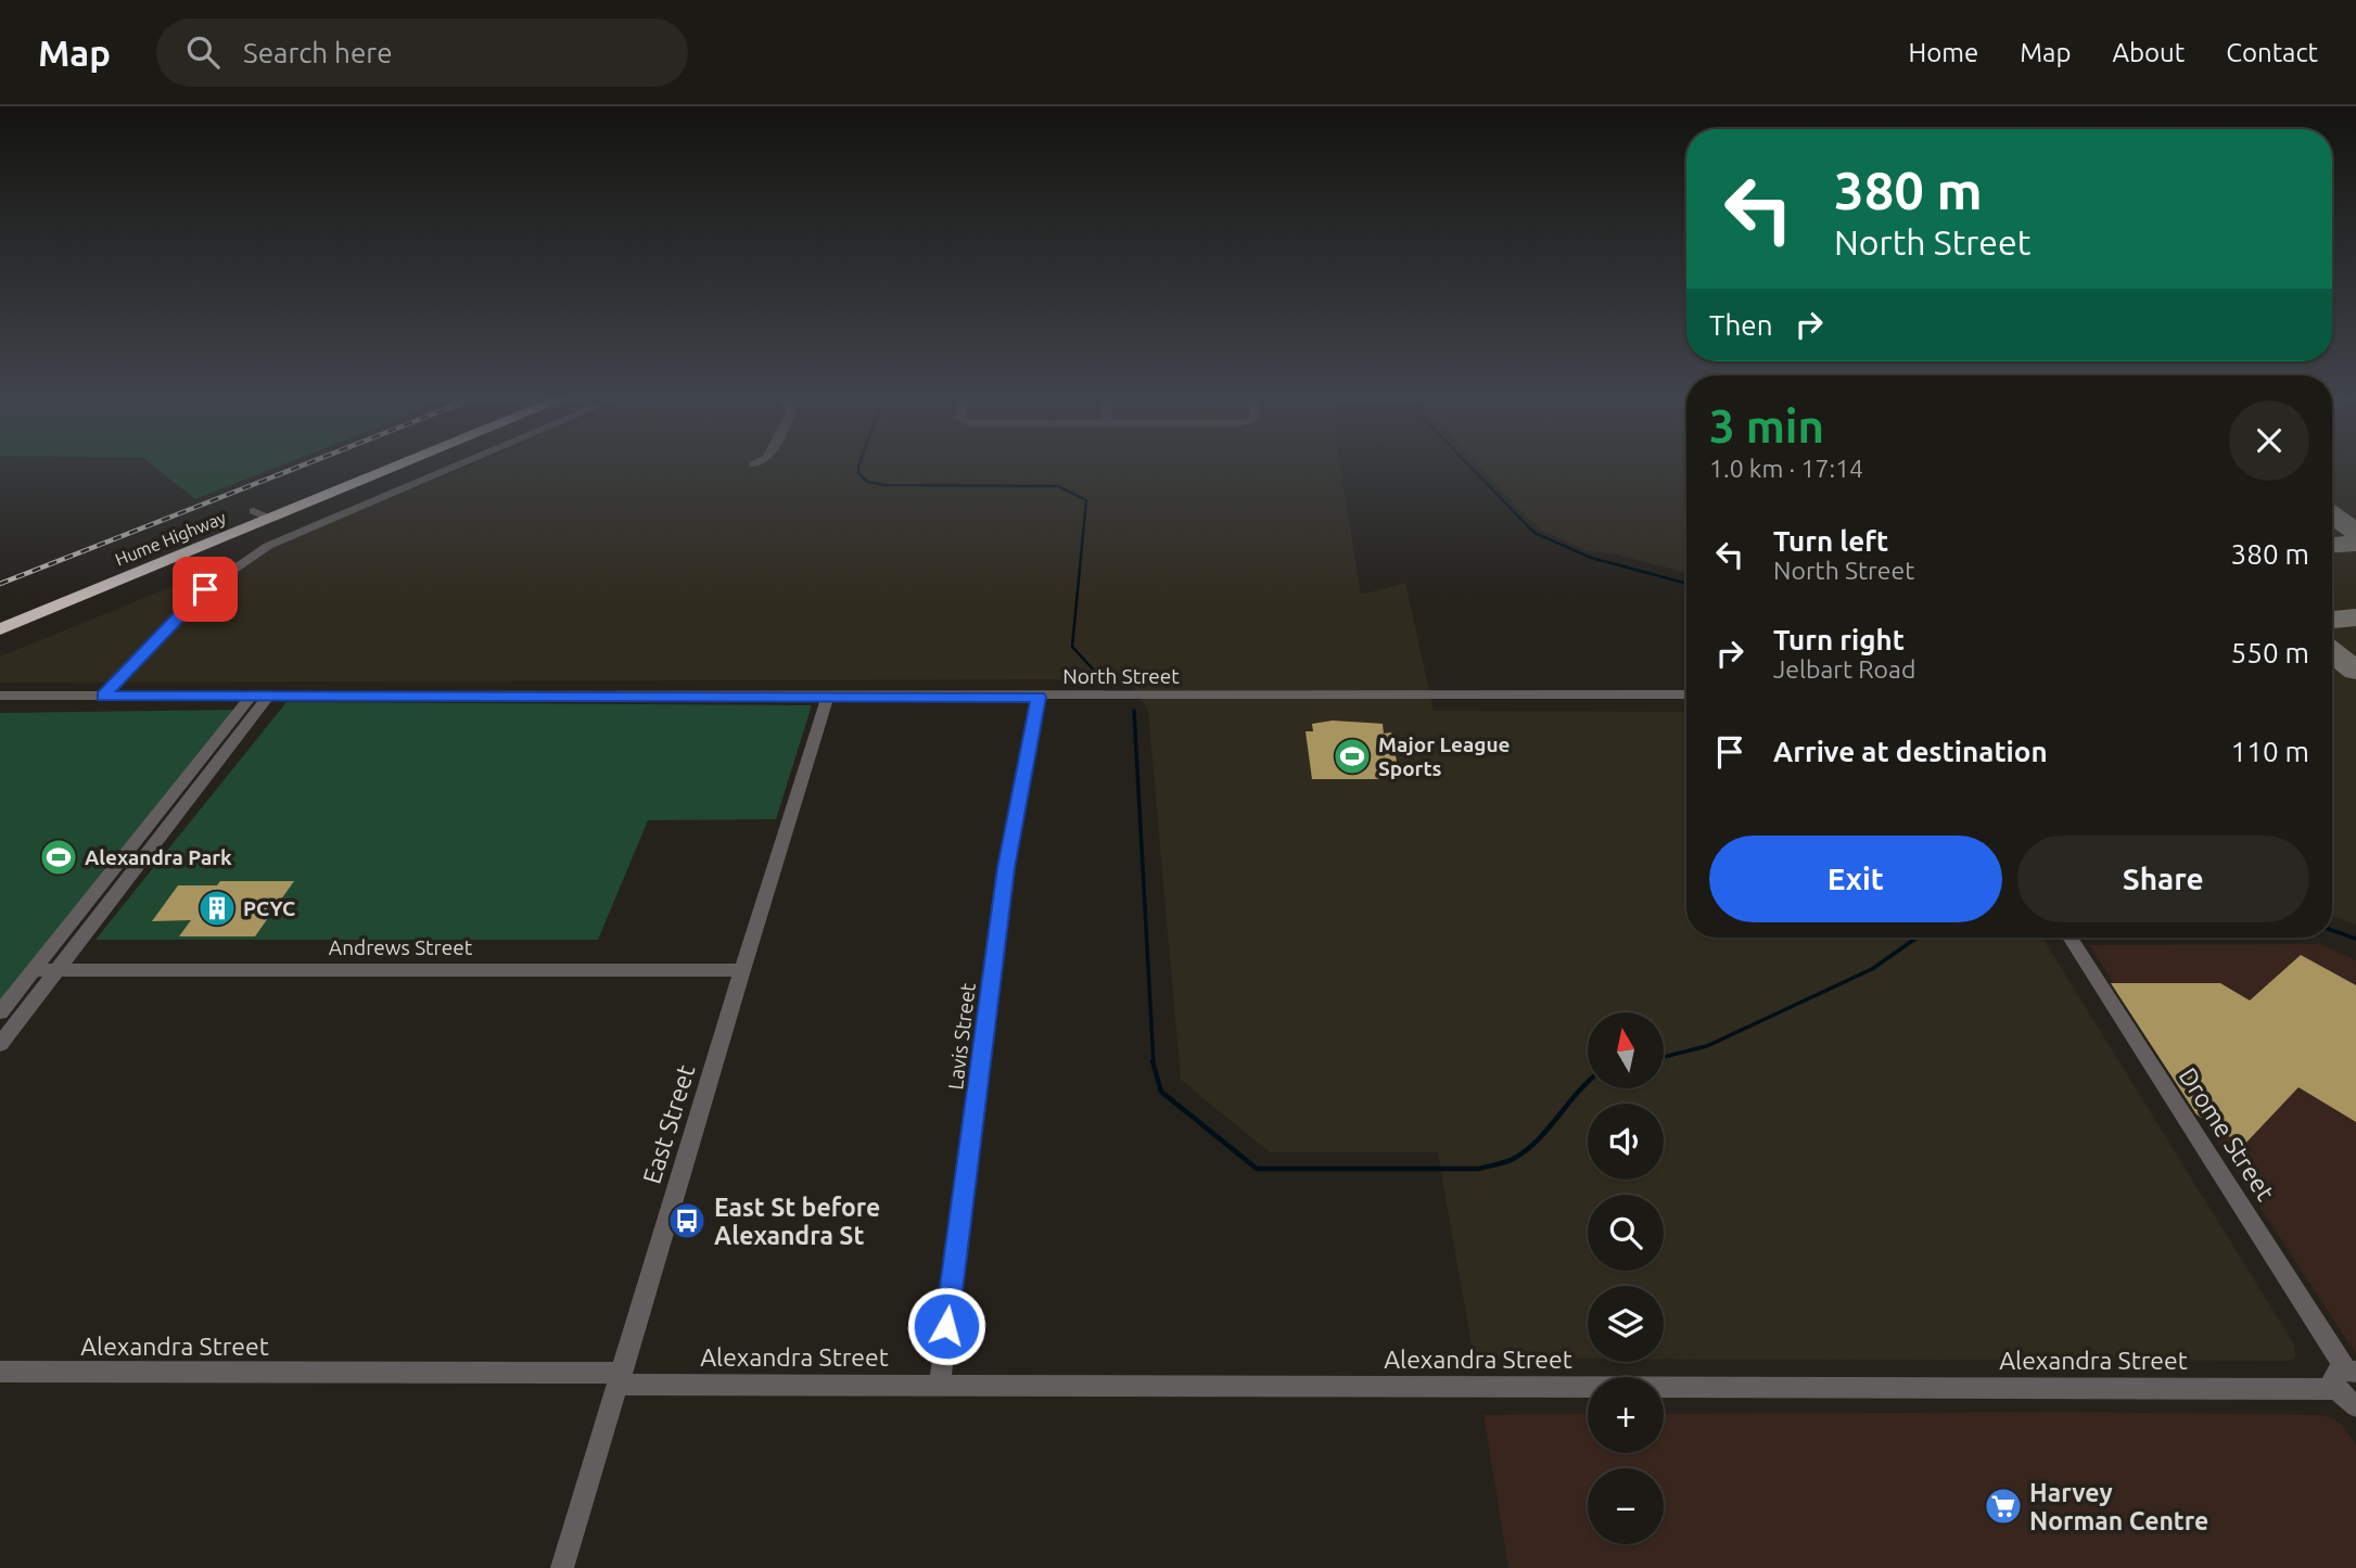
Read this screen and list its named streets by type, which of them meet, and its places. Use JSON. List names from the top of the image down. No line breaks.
{"streets":{"highway":["Hume Highway"],"street":["North Street","Andrews Street","Lavis Street","East Street","Drome Street","Alexandra Street"]},"crossings":[["North Street","Lavis Street"],["North Street","East Street"],["Andrews Street","East Street"],["Lavis Street","Alexandra Street"],["East Street","Alexandra Street"],["Drome Street","Alexandra Street"]],"places":{"sports":["Major League Sports","Alexandra Park"],"building":["PCYC"],"bus stop":["East St before Alexandra St"],"supermarket":["Harvey Norman Centre"]},"north":"top","page":{"header":"Map","search":"Search here","nav":["Home","Map","About","Contact"],"turn":["380 m","North Street"],"then":"Then","heading":["3 min","1.0 km · 17:14"],"list":[{"name":"Turn left","note":"North Street","value":"380 m"},{"name":"Turn right","note":"Jelbart Road","value":"550 m"},{"name":"Arrive at destination","value":"110 m"}],"buttons":["Exit","Share"],"map_buttons":["+","−"]}}
